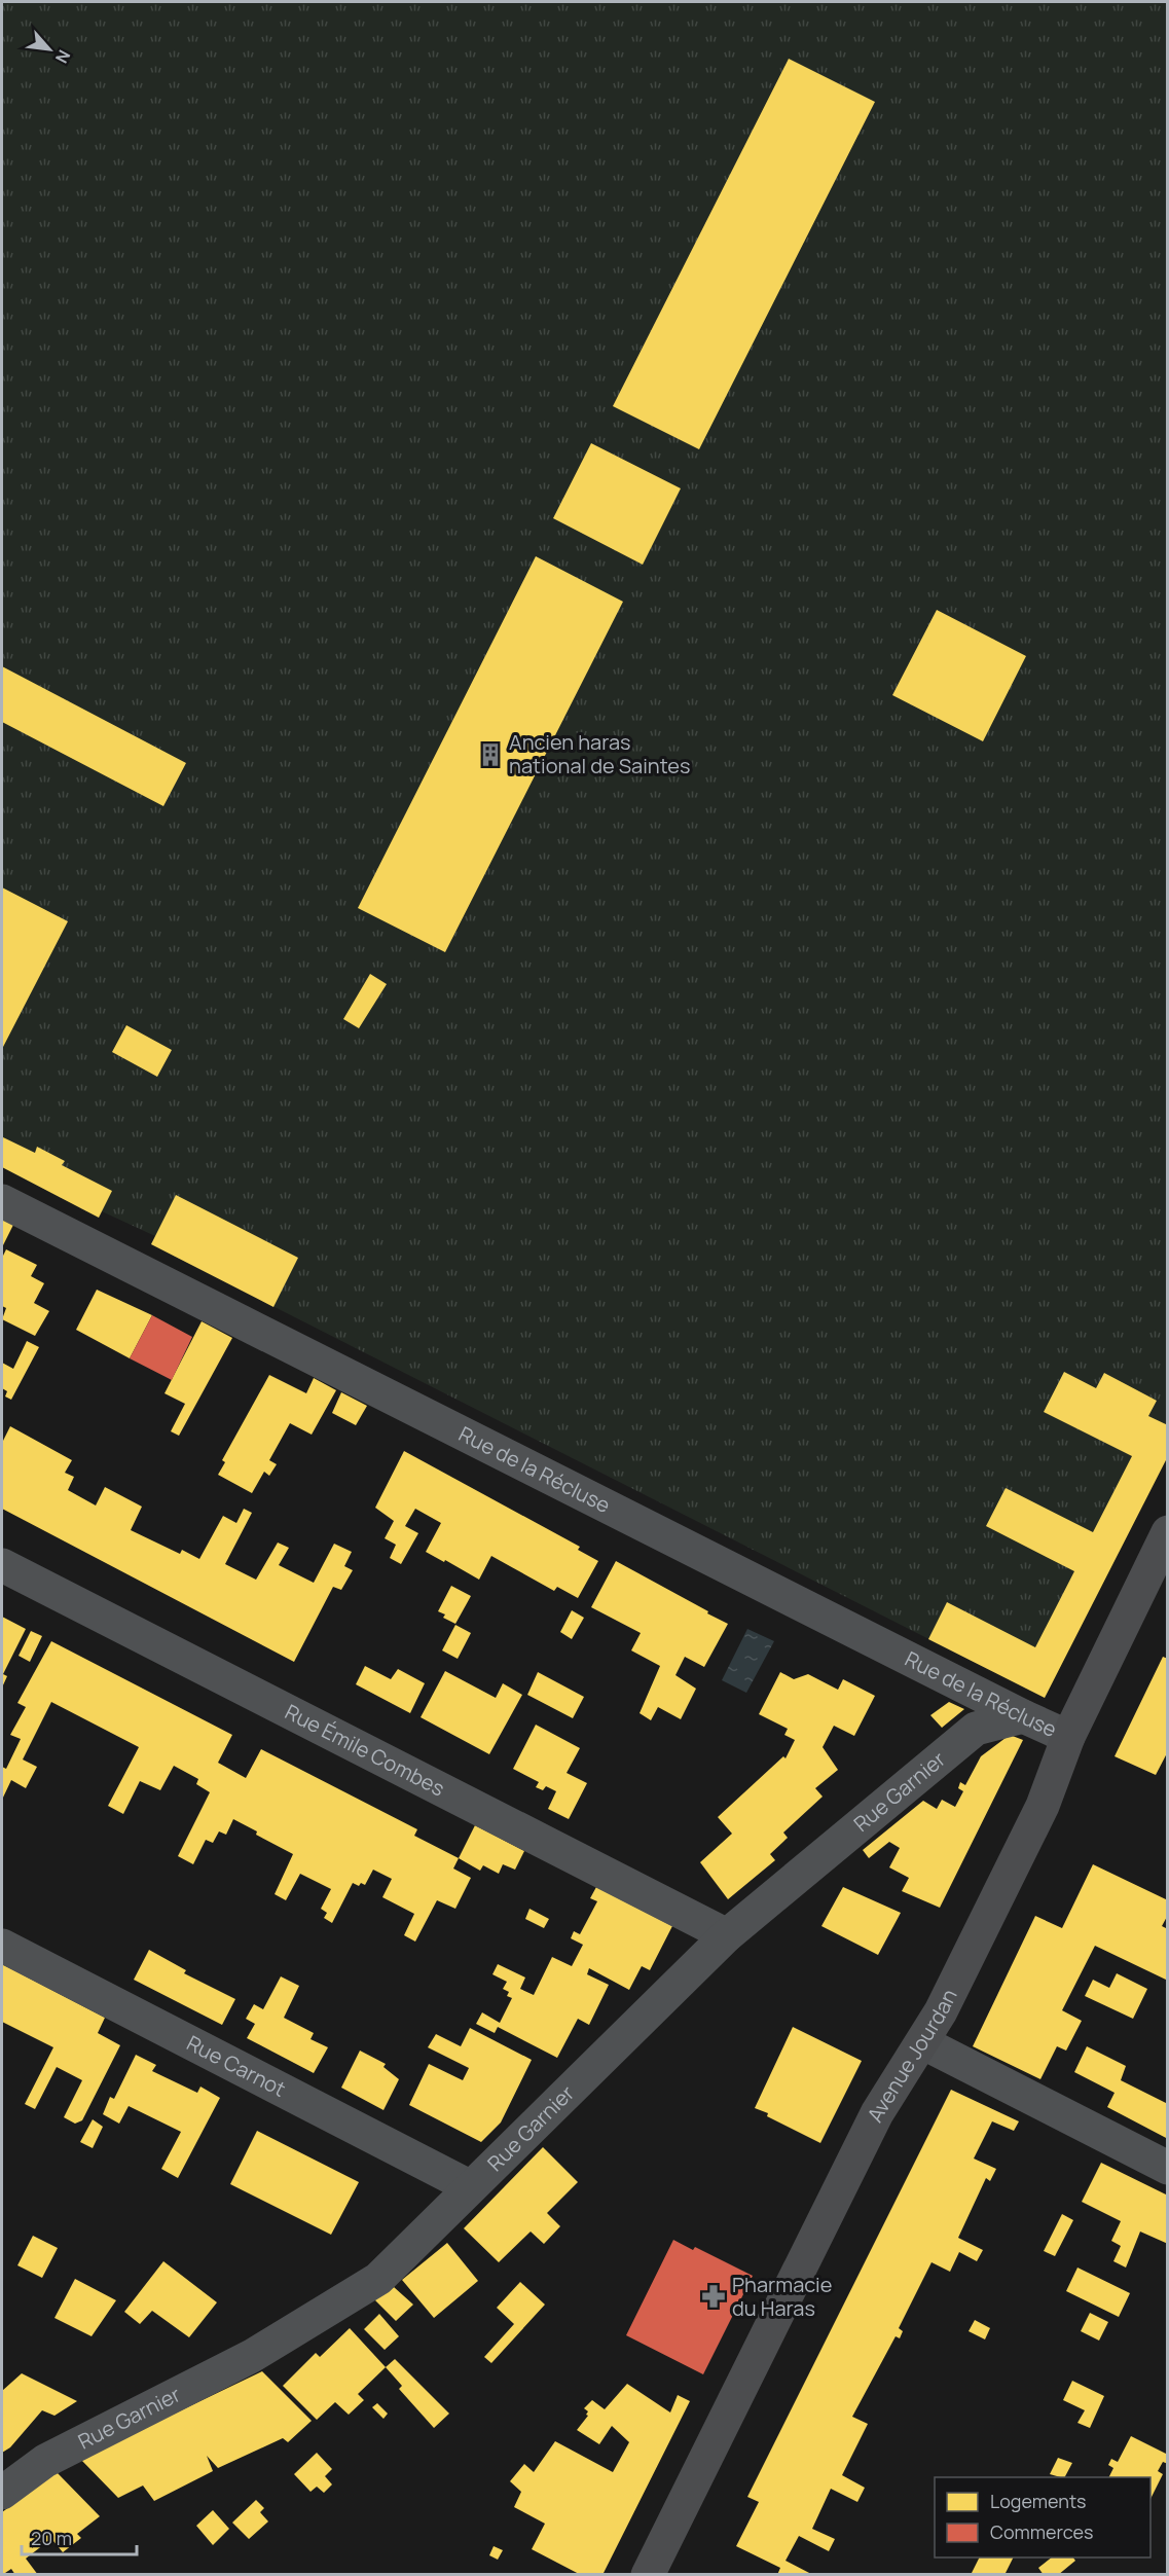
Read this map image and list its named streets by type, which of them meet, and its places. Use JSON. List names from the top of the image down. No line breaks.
{"streets":{"main road":["Avenue Jourdan"],"street":["Rue de la Récluse","Rue Émile Combes","Rue Garnier","Rue Carnot"]},"crossings":[["Rue de la Récluse","Rue Garnier"],["Rue de la Récluse","Avenue Jourdan"],["Rue Émile Combes","Rue Garnier"],["Rue Garnier","Rue Carnot"]],"places":{"building":["Ancien haras national de Saintes"],"pharmacy":["Pharmacie du Haras"]},"legend":["Logements","Commerces"],"scale_bar":"20 m","north":"bottom right"}
